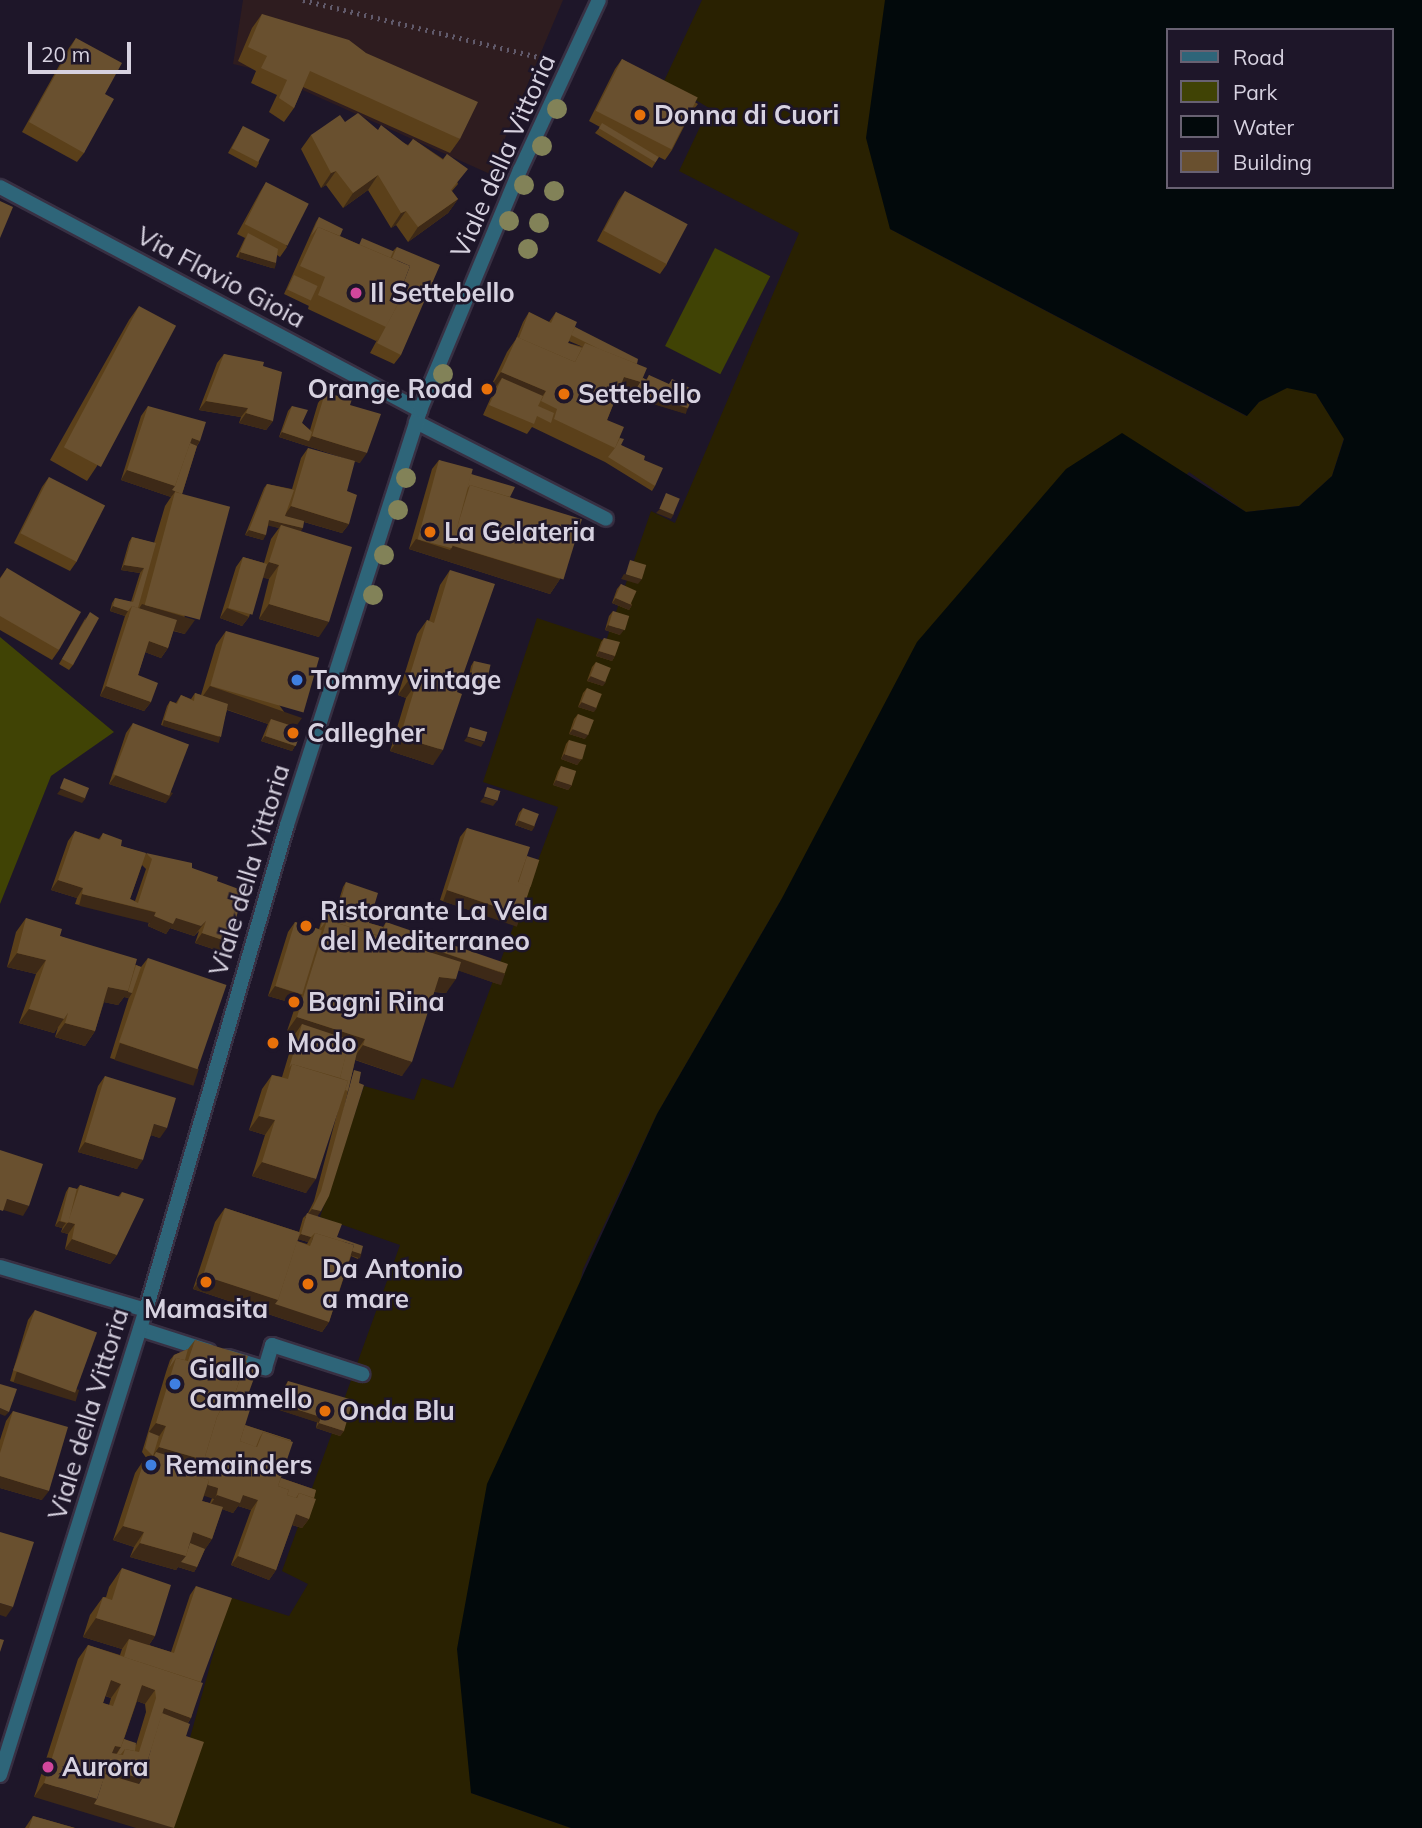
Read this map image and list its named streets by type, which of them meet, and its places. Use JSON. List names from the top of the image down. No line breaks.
{"streets":{"street":["Viale della Vittoria","Via Flavio Gioia"]},"crossings":[["Viale della Vittoria","Via Flavio Gioia"]],"places":["Donna di Cuori","Il Settebello","Orange Road","Settebello","La Gelateria","Tommy vintage","Callegher","Ristorante La Vela del Mediterraneo","Bagni Rina","Modo","Mamasita","Da Antonio a mare","Giallo Cammello","Onda Blu","Remainders","Aurora"],"legend":["Road","Park","Water","Building"],"scale_bar":"20 m"}
